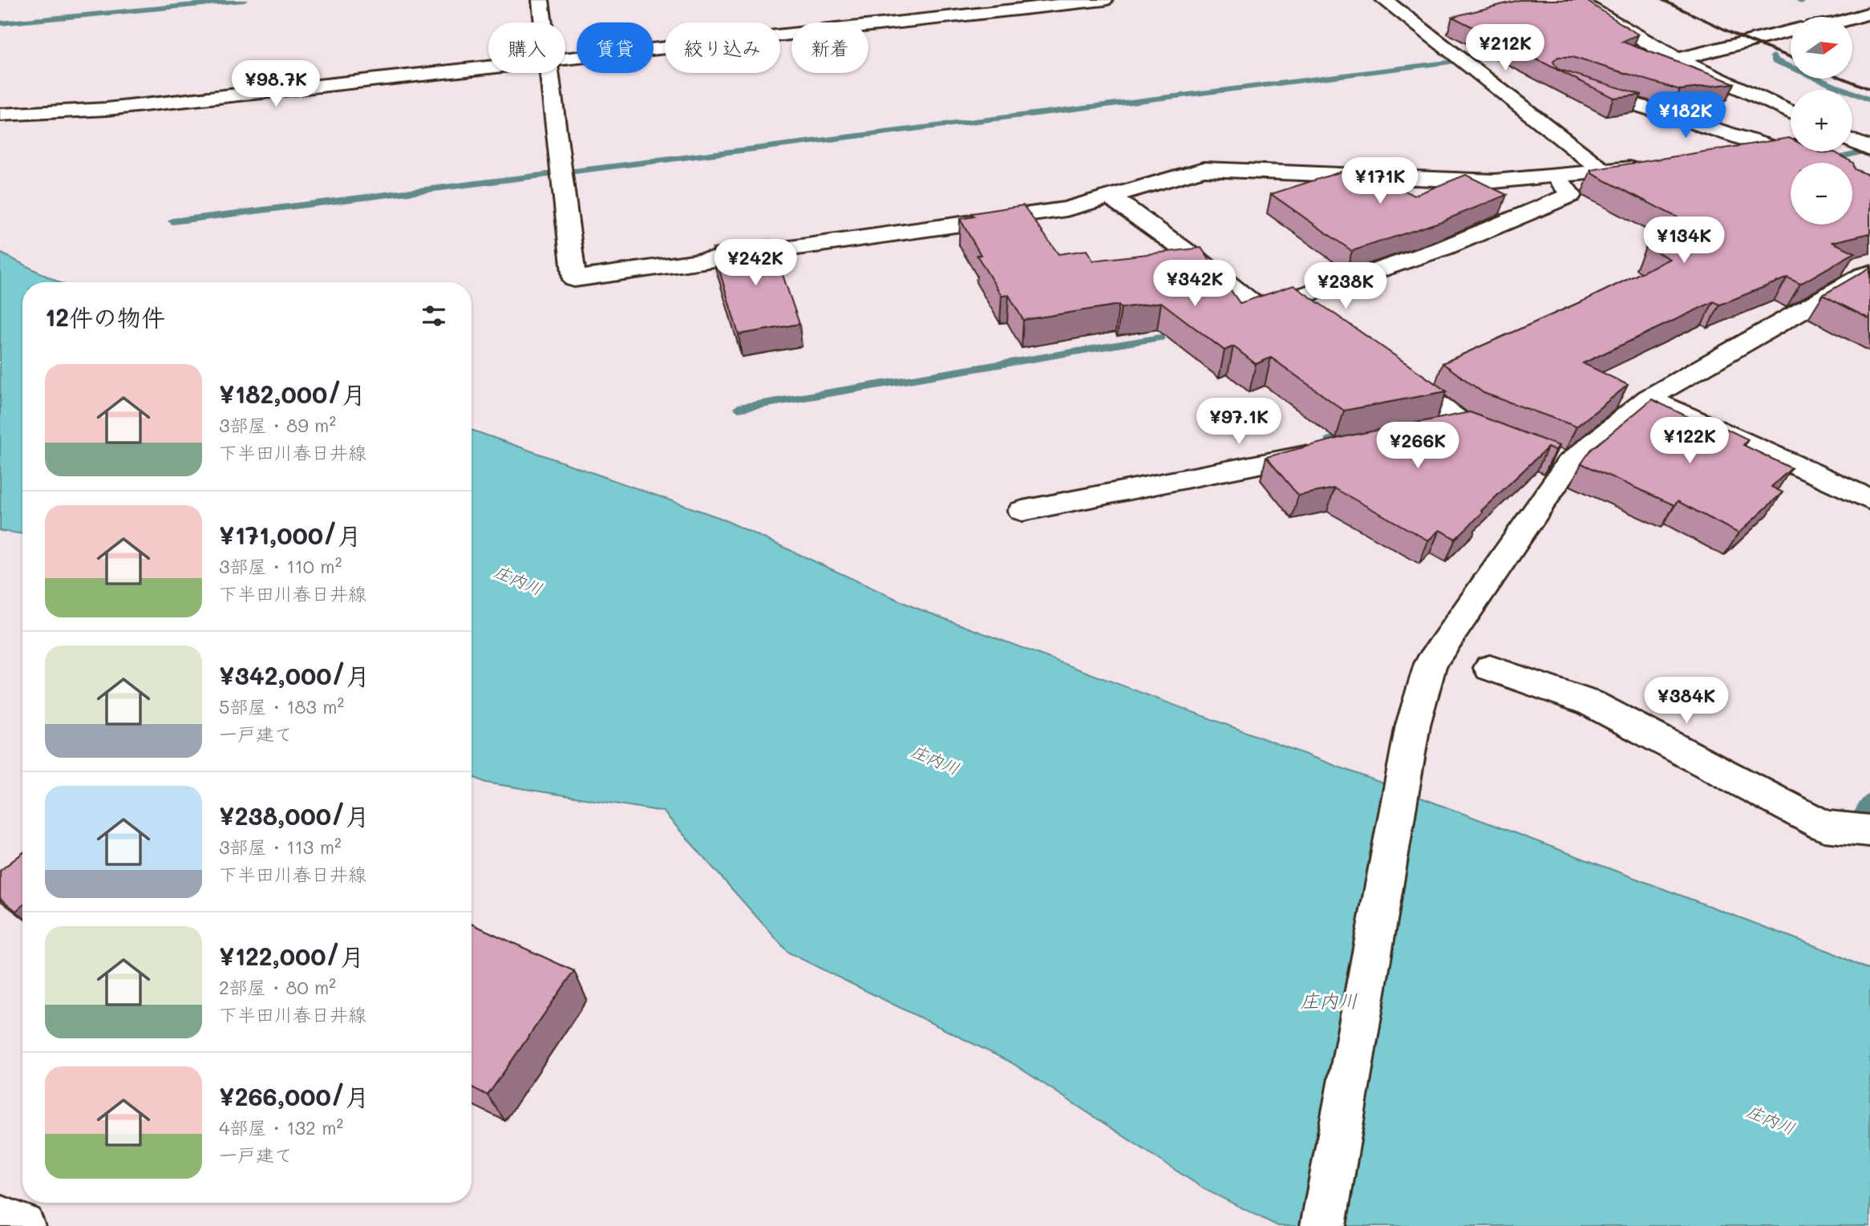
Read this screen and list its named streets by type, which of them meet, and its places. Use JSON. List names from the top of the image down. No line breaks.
{"water":["庄内川"],"north":"right","page":{"map_buttons":["+","−"],"chip":["購入","賃貸","絞り込み","新着"],"price":["¥212K","¥98.7K","¥182K","¥171K","¥134K","¥242K","¥342K","¥238K","¥97.1K","¥122K","¥266K","¥384K"],"heading":"12件の物件","list":[{"name":"¥182,000/月","note":"3部屋 · 89 m² · 下半田川春日井線"},{"name":"¥171,000/月","note":"3部屋 · 110 m² · 下半田川春日井線"},{"name":"¥342,000/月","note":"5部屋 · 183 m² · 一戸建て"},{"name":"¥238,000/月","note":"3部屋 · 113 m² · 下半田川春日井線"},{"name":"¥122,000/月","note":"2部屋 · 80 m² · 下半田川春日井線"},{"name":"¥266,000/月","note":"4部屋 · 132 m² · 一戸建て"}]}}
